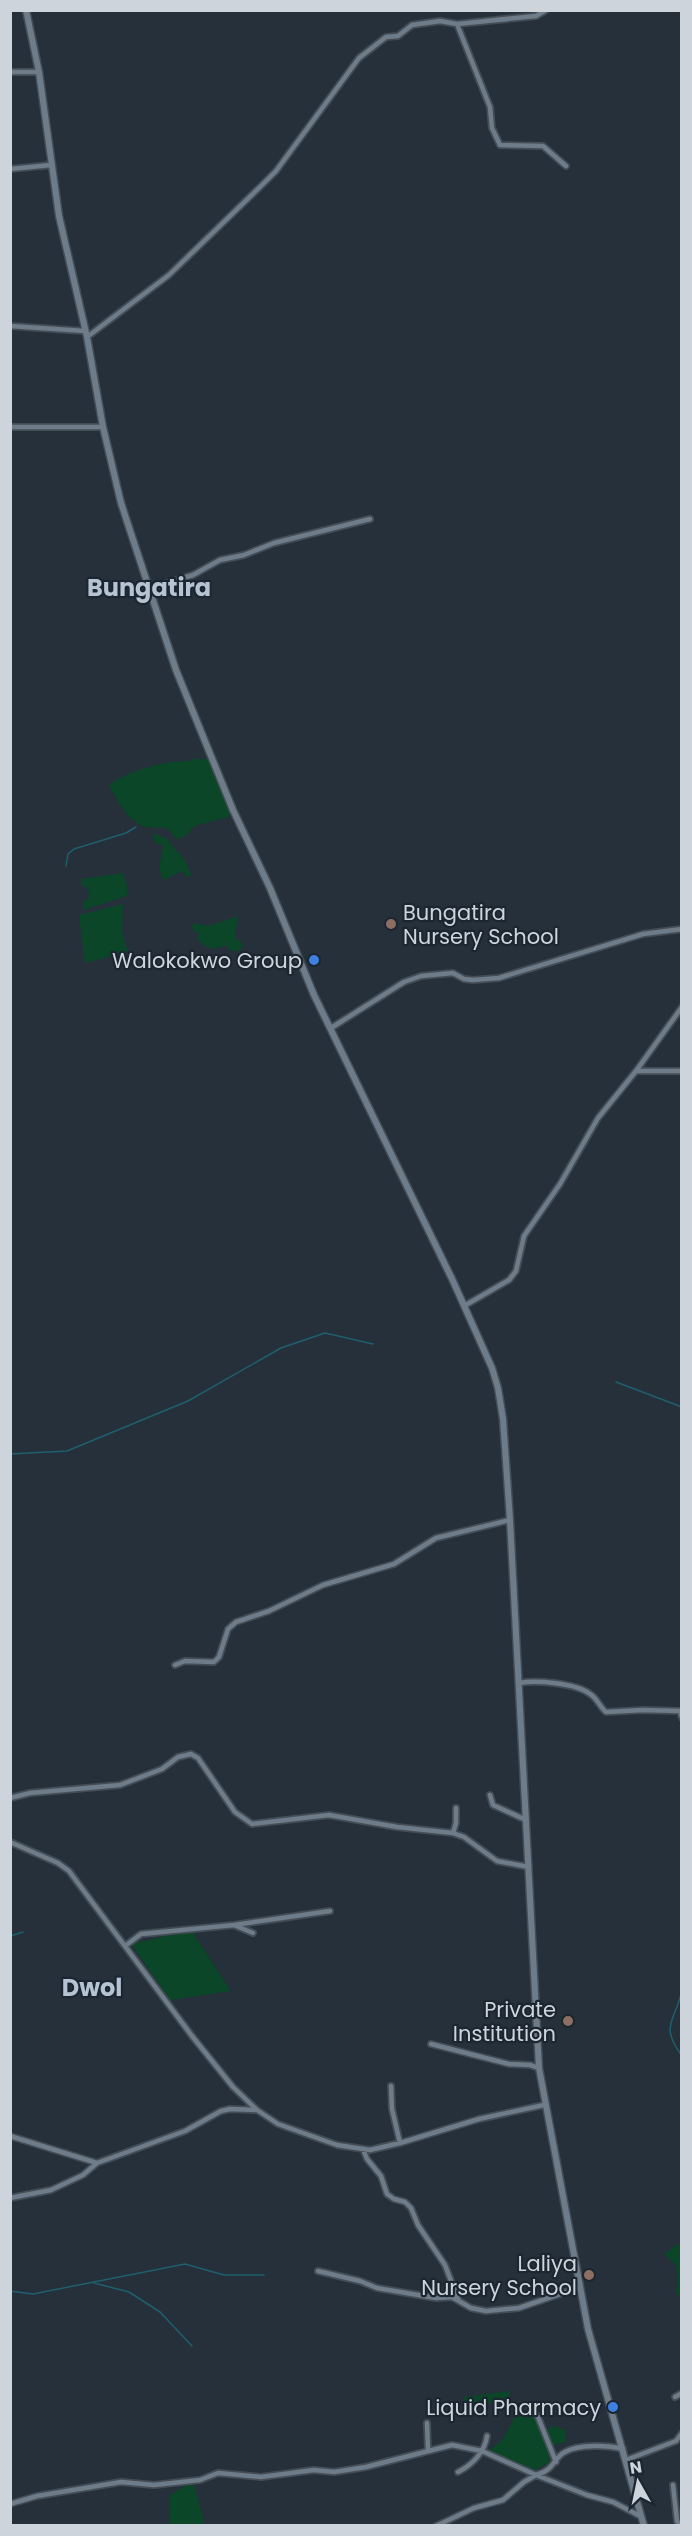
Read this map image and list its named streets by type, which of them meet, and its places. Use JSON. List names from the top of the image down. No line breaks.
{"districts":["Bungatira","Dwol"],"places":["Bungatira Nursery School","Walokokwo Group","Private Institution","Laliya Nursery School","Liquid Pharmacy"],"north":"top"}
